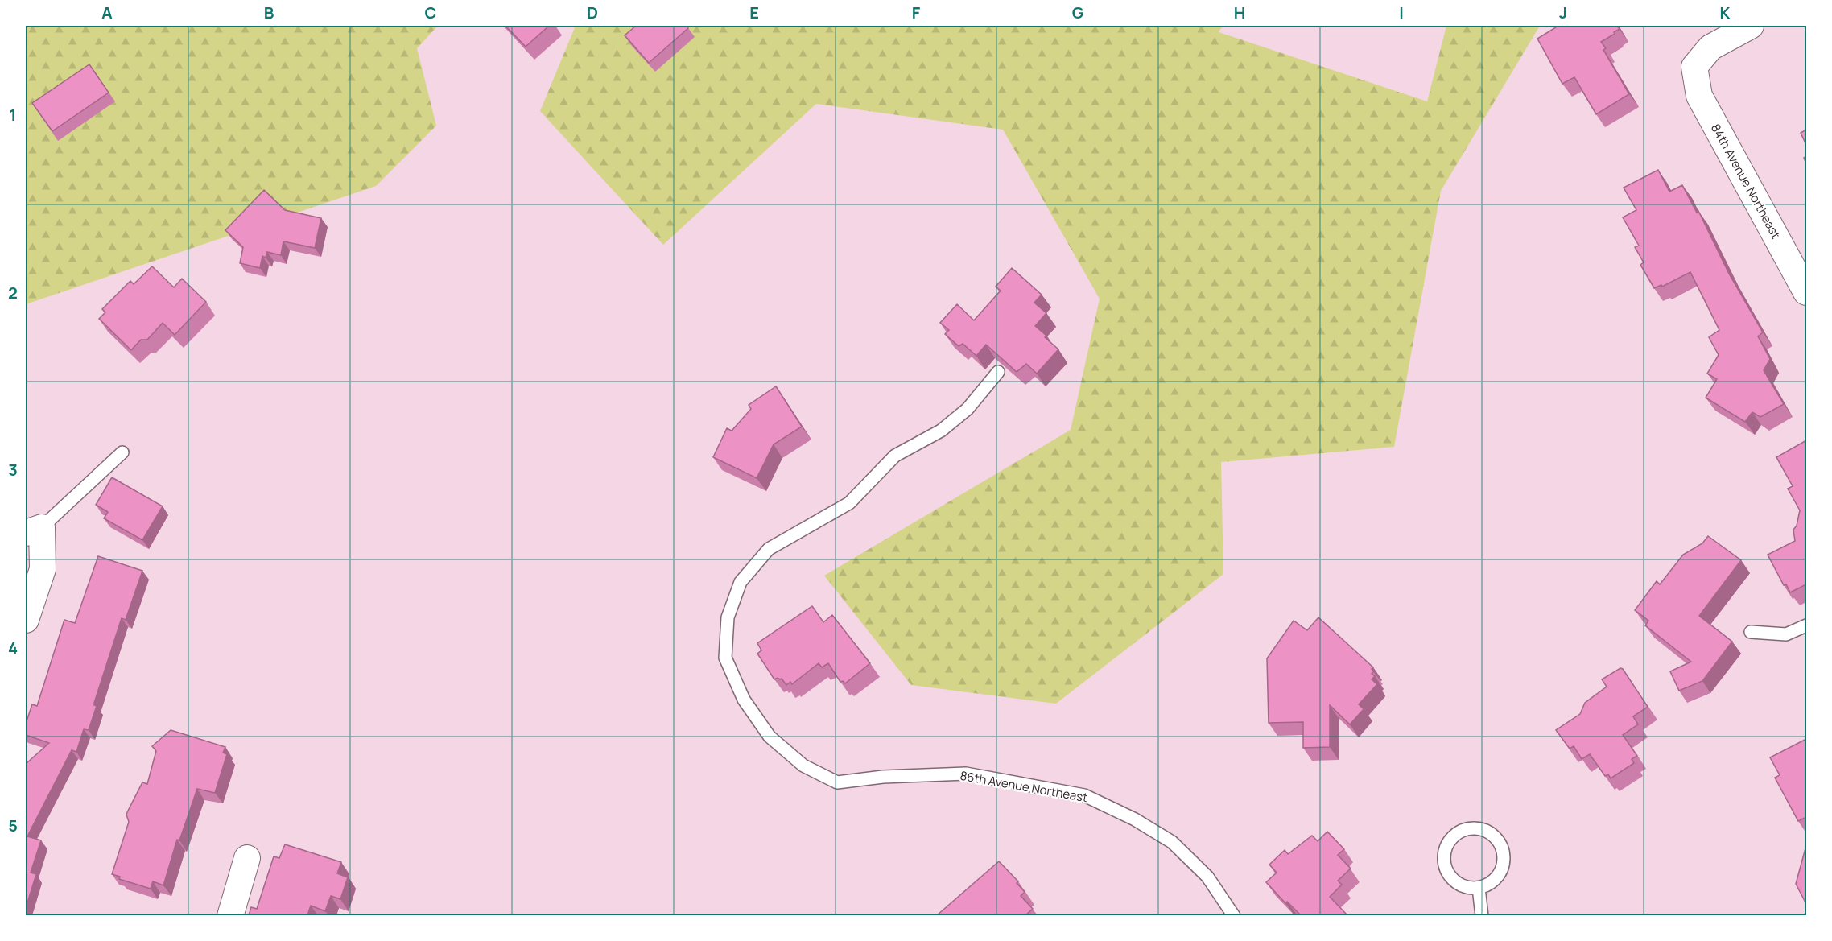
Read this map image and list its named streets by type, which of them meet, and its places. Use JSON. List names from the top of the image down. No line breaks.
{"streets":{"street":["84th Avenue Northeast"],"lane":["86th Avenue Northeast"]},"grid":{"columns":["A","B","C","D","E","F","G","H","I","J","K"],"rows":["1","2","3","4","5"]}}
